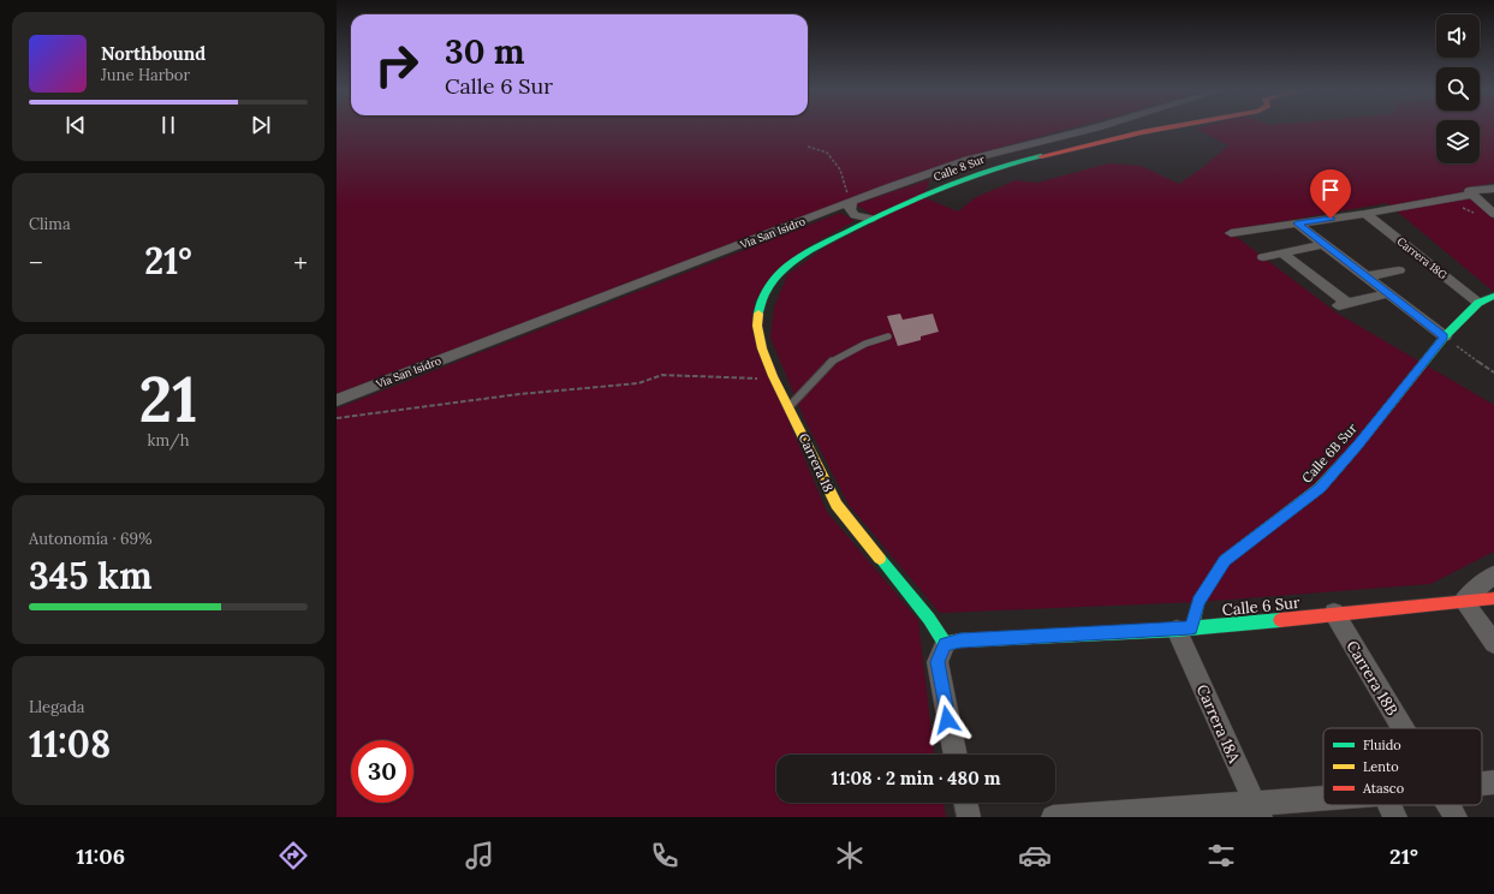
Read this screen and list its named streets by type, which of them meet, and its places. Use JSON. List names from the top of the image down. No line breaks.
{"streets":{"street":["Calle 8 Sur","Vía San Isidro","Carrera 18G","Calle 6B Sur","Carrera 18","Calle 6 Sur","Carrera 18B","Carrera 18A"]},"crossings":[["Calle 8 Sur","Carrera 18"],["Carrera 18G","Calle 6B Sur"],["Calle 6B Sur","Calle 6 Sur"],["Calle 6B Sur","Carrera 18A"],["Carrera 18","Calle 6 Sur"],["Calle 6 Sur","Carrera 18B"],["Calle 6 Sur","Carrera 18A"]],"legend":["Fluido","Lento","Atasco"],"page":{"turn":["30 m","Calle 6 Sur"],"song":["Northbound","June Harbor"],"tile":["Clima",["21","km/h"],["Autonomía · 69%","345 km"],["Llegada","11:08"]],"heat":["−","21°","+"],"limit":"30","trip":"11:08 · 2 min · 480 m","tabs":["11:06","21°"]}}
